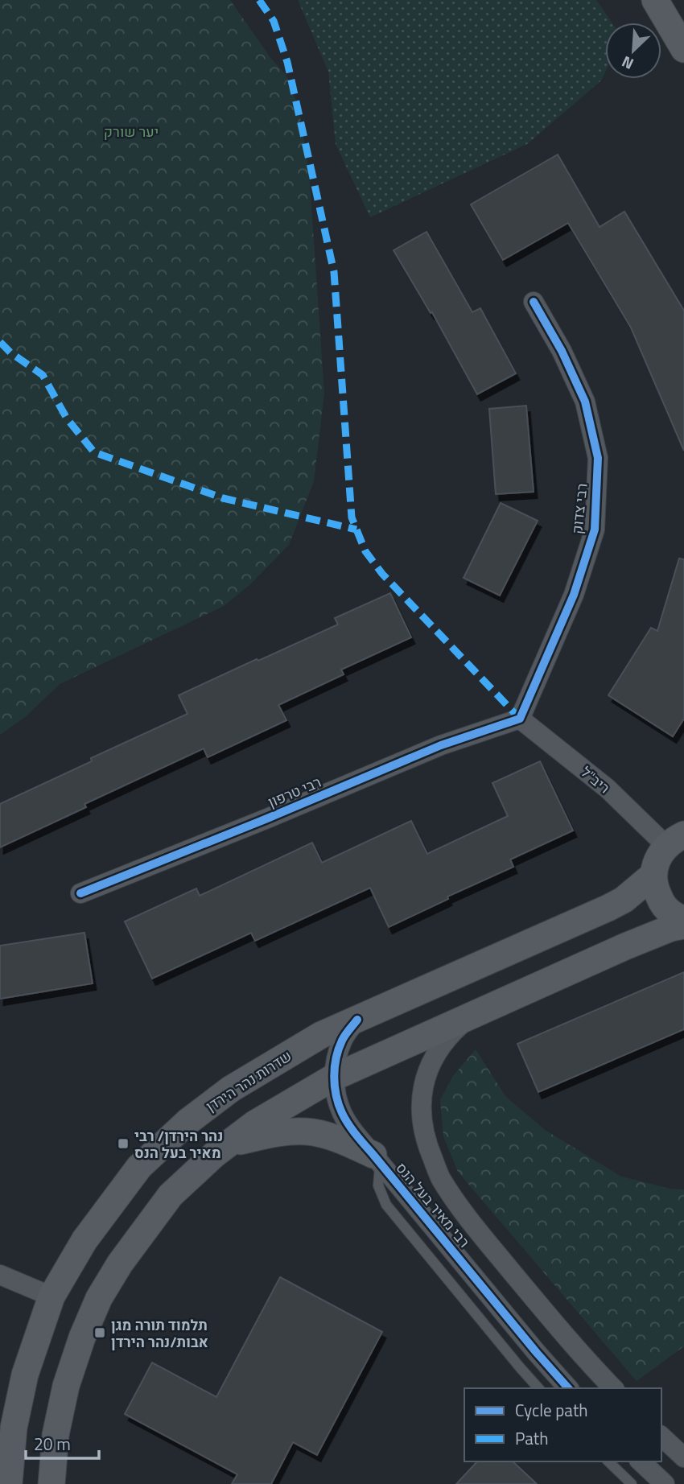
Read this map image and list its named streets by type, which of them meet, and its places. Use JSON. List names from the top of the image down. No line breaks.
{"streets":{"main road":["שדרות נהר הירדן"],"street":["רבי צדוק","ריב\"ל","רבי טרפון","רבי מאיר בעל הנס"]},"crossings":[["רבי צדוק","ריב\"ל"],["רבי צדוק","רבי טרפון"],["ריב\"ל","רבי טרפון"],["שדרות נהר הירדן","רבי מאיר בעל הנס"]],"parks":["יער שורק"],"places":{"transit":["נהר הירדן/ רבי מאיר בעל הנס","תלמוד תורה מגן אבות/נהר הירדן"]},"legend":["Cycle path","Path"],"scale_bar":"20 m","north":"bottom left"}
